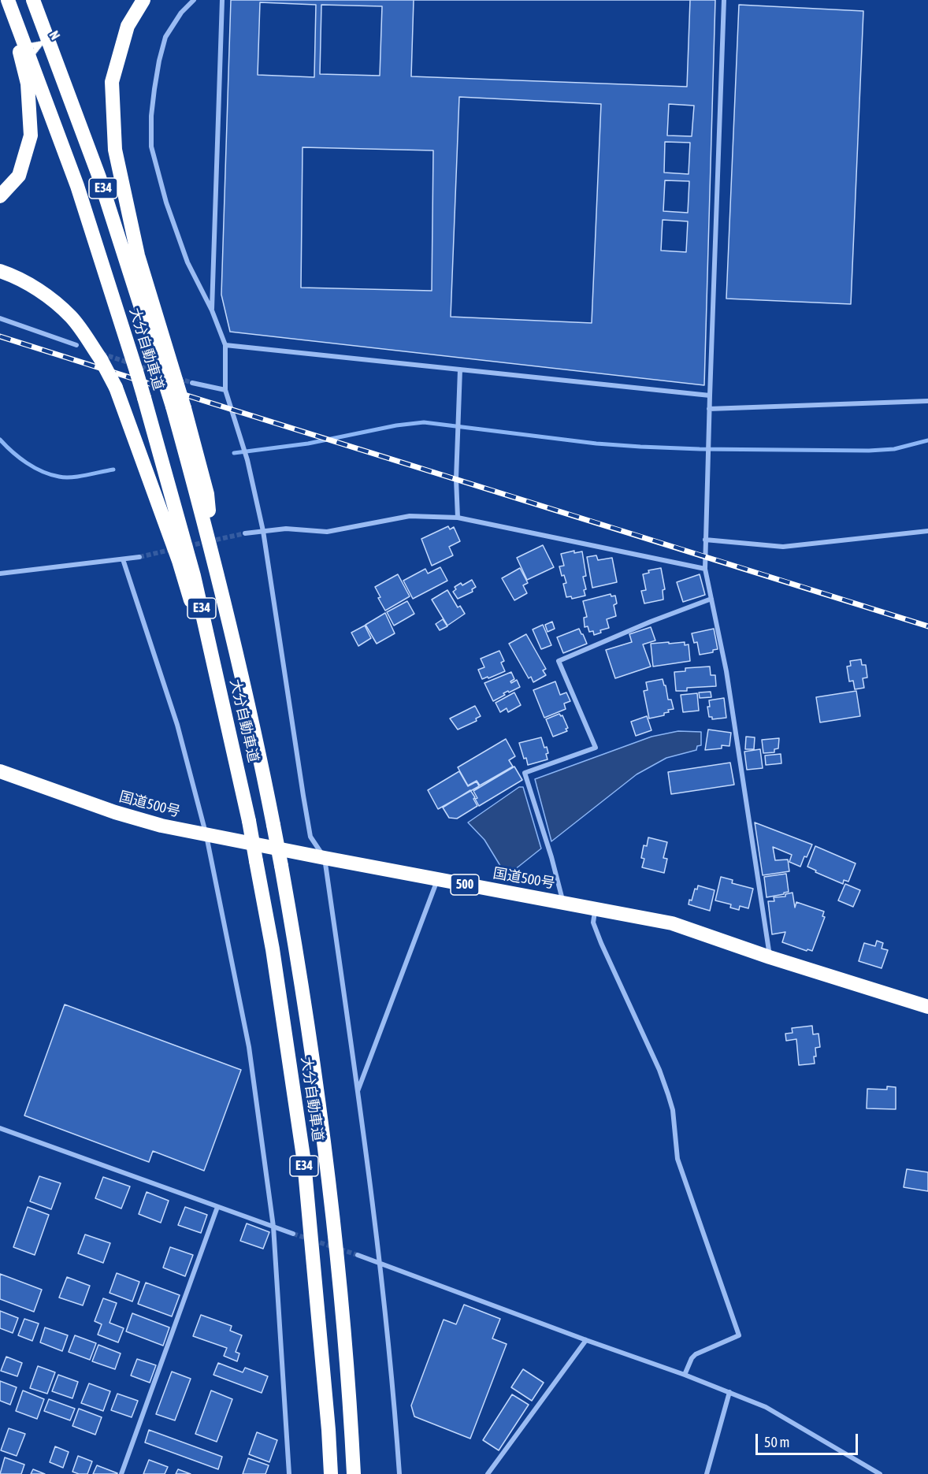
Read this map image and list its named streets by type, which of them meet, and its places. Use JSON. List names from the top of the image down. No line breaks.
{"streets":{"highway":["E34","大分自動車道","国道500号","500"]},"scale_bar":"50 m","north":"top right"}
